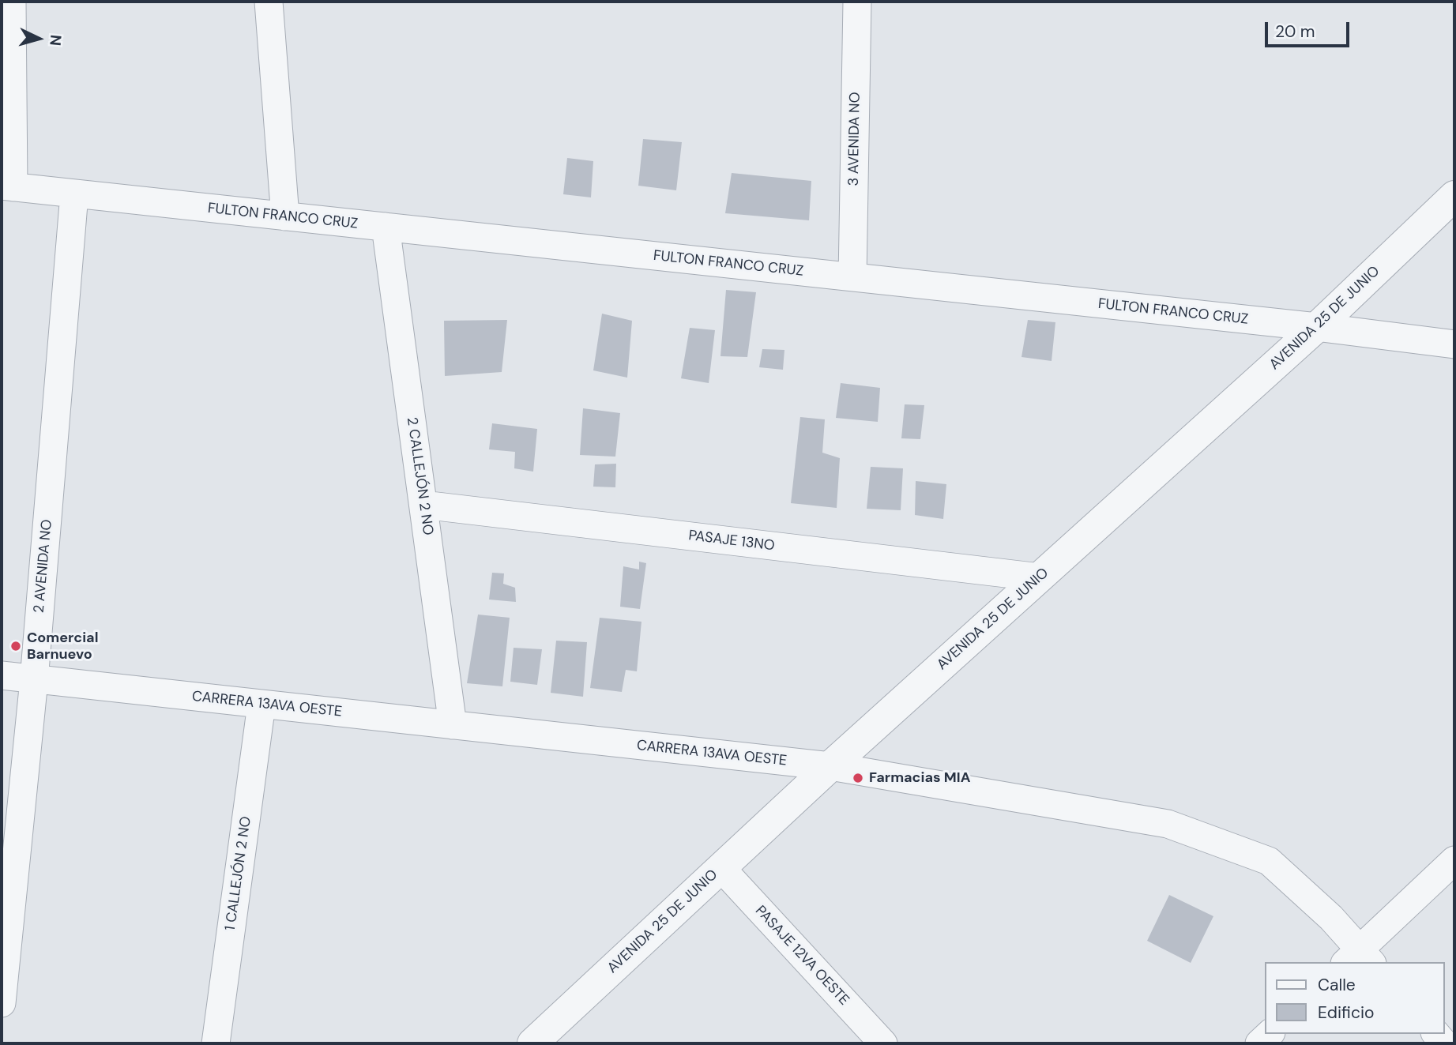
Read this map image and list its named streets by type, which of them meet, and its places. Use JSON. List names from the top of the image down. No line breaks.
{"streets":{"street":["3 AVENIDA NO","FULTON FRANCO CRUZ","AVENIDA 25 DE JUNIO","2 CALLEJÓN 2 NO","PASAJE 13NO","2 AVENIDA NO","CARRERA 13AVA OESTE","1 CALLEJÓN 2 NO","PASAJE 12VA OESTE"]},"crossings":[["3 AVENIDA NO","FULTON FRANCO CRUZ"],["FULTON FRANCO CRUZ","AVENIDA 25 DE JUNIO"],["FULTON FRANCO CRUZ","2 CALLEJÓN 2 NO"],["FULTON FRANCO CRUZ","2 AVENIDA NO"],["AVENIDA 25 DE JUNIO","PASAJE 13NO"],["AVENIDA 25 DE JUNIO","CARRERA 13AVA OESTE"],["AVENIDA 25 DE JUNIO","PASAJE 12VA OESTE"],["2 CALLEJÓN 2 NO","PASAJE 13NO"],["2 CALLEJÓN 2 NO","CARRERA 13AVA OESTE"],["2 AVENIDA NO","CARRERA 13AVA OESTE"],["CARRERA 13AVA OESTE","1 CALLEJÓN 2 NO"]],"places":["Comercial Barnuevo","Farmacias MIA"],"legend":["Calle","Edificio"],"scale_bar":"20 m","north":"right"}
